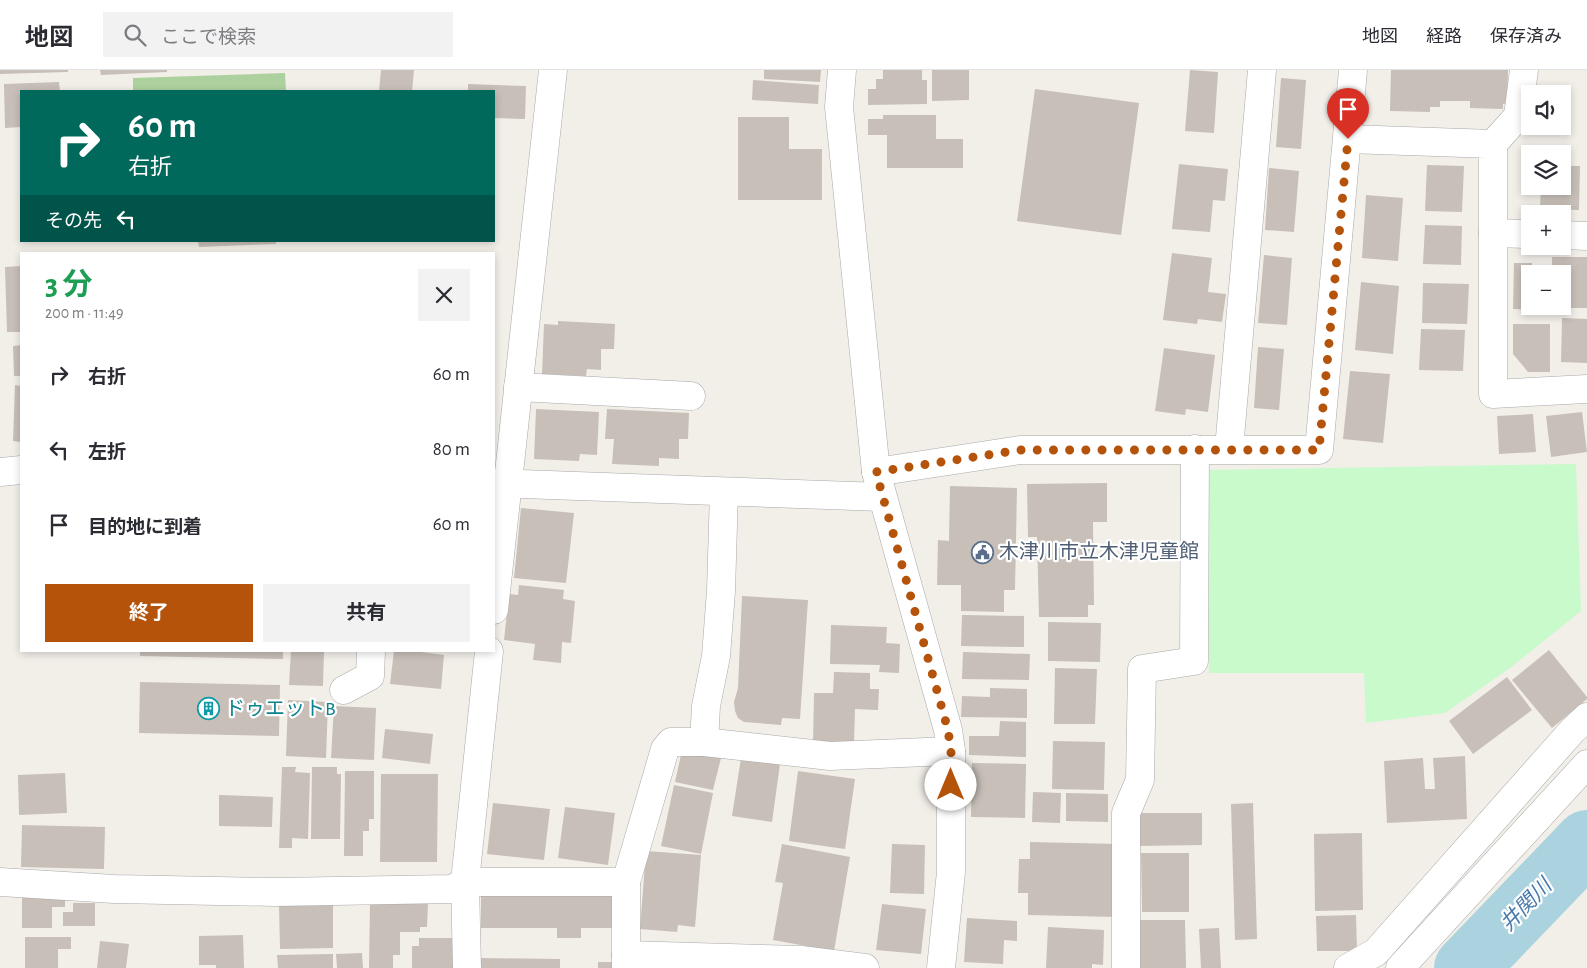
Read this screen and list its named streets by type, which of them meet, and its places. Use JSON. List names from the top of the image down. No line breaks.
{"water":["井関川"],"places":{"public building":["木津川市立木津児童館"],"building":["ドゥエットB"]},"page":{"header":"地図","search":"ここで検索","nav":["地図","経路","保存済み"],"map_buttons":["+","−"],"turn":["60 m","右折"],"then":"その先","heading":["3 分","200 m · 11:49"],"list":[{"name":"右折","value":"60 m"},{"name":"左折","value":"80 m"},{"name":"目的地に到着","value":"60 m"}],"buttons":["終了","共有"]}}
